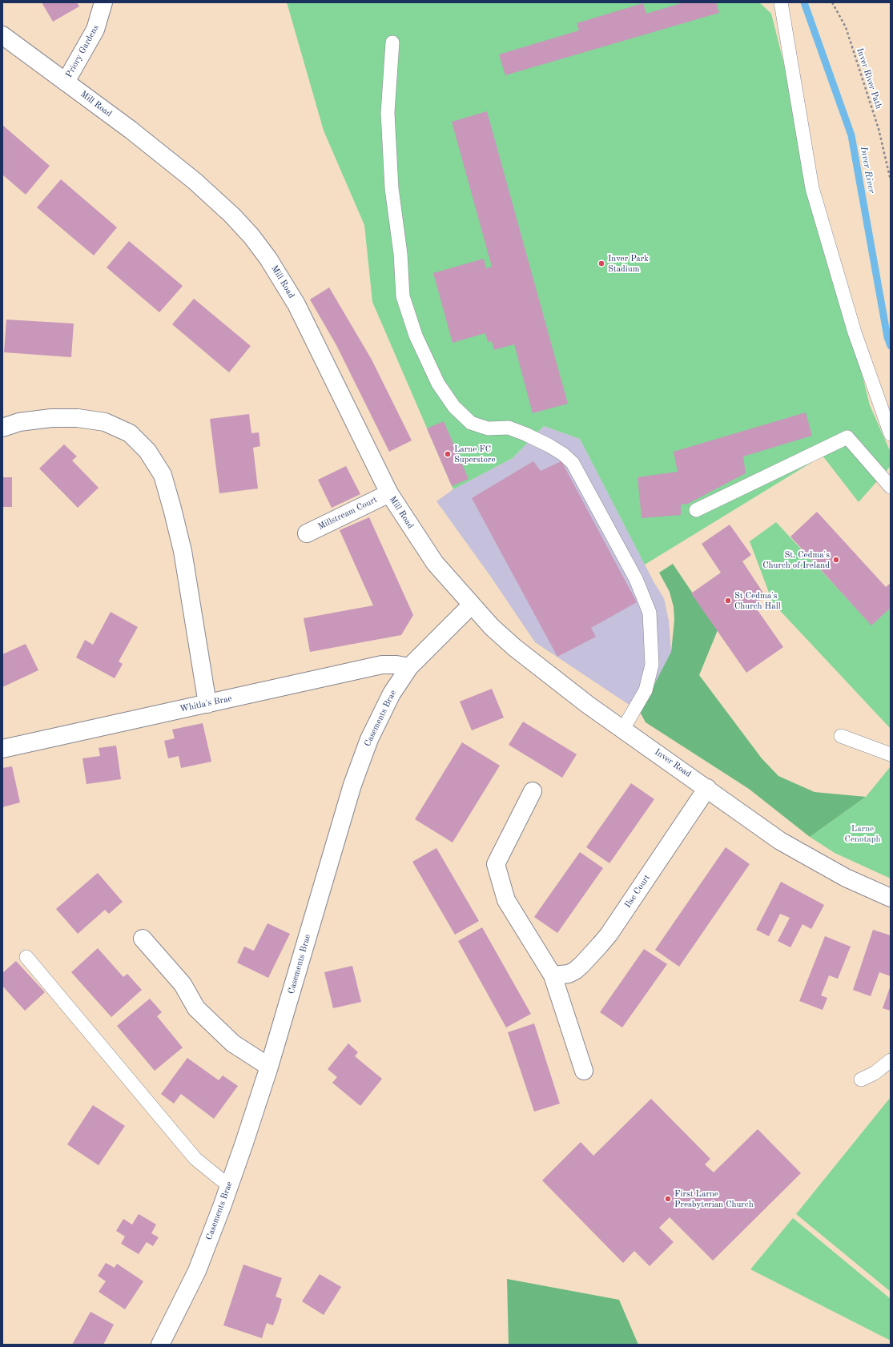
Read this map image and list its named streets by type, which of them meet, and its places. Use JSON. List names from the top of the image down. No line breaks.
{"streets":{"street":["Priory Gardens","Mill Road","Millstream Court","Whitla's Brae","Casements Brae","Inver Road","Ilse Court"],"path":["Inver River Path"]},"crossings":[["Priory Gardens","Mill Road"],["Mill Road","Millstream Court"],["Mill Road","Casements Brae"],["Mill Road","Inver Road"],["Whitla's Brae","Casements Brae"],["Casements Brae","Inver Road"],["Inver Road","Ilse Court"]],"water":["Inver River"],"parks":["Larne Cenotaph"],"places":["Inver Park Stadium","Larne FC Superstore","St. Cedma's Church of Ireland","St Cedma's Church Hall","First Larne Presbyterian Church"]}
